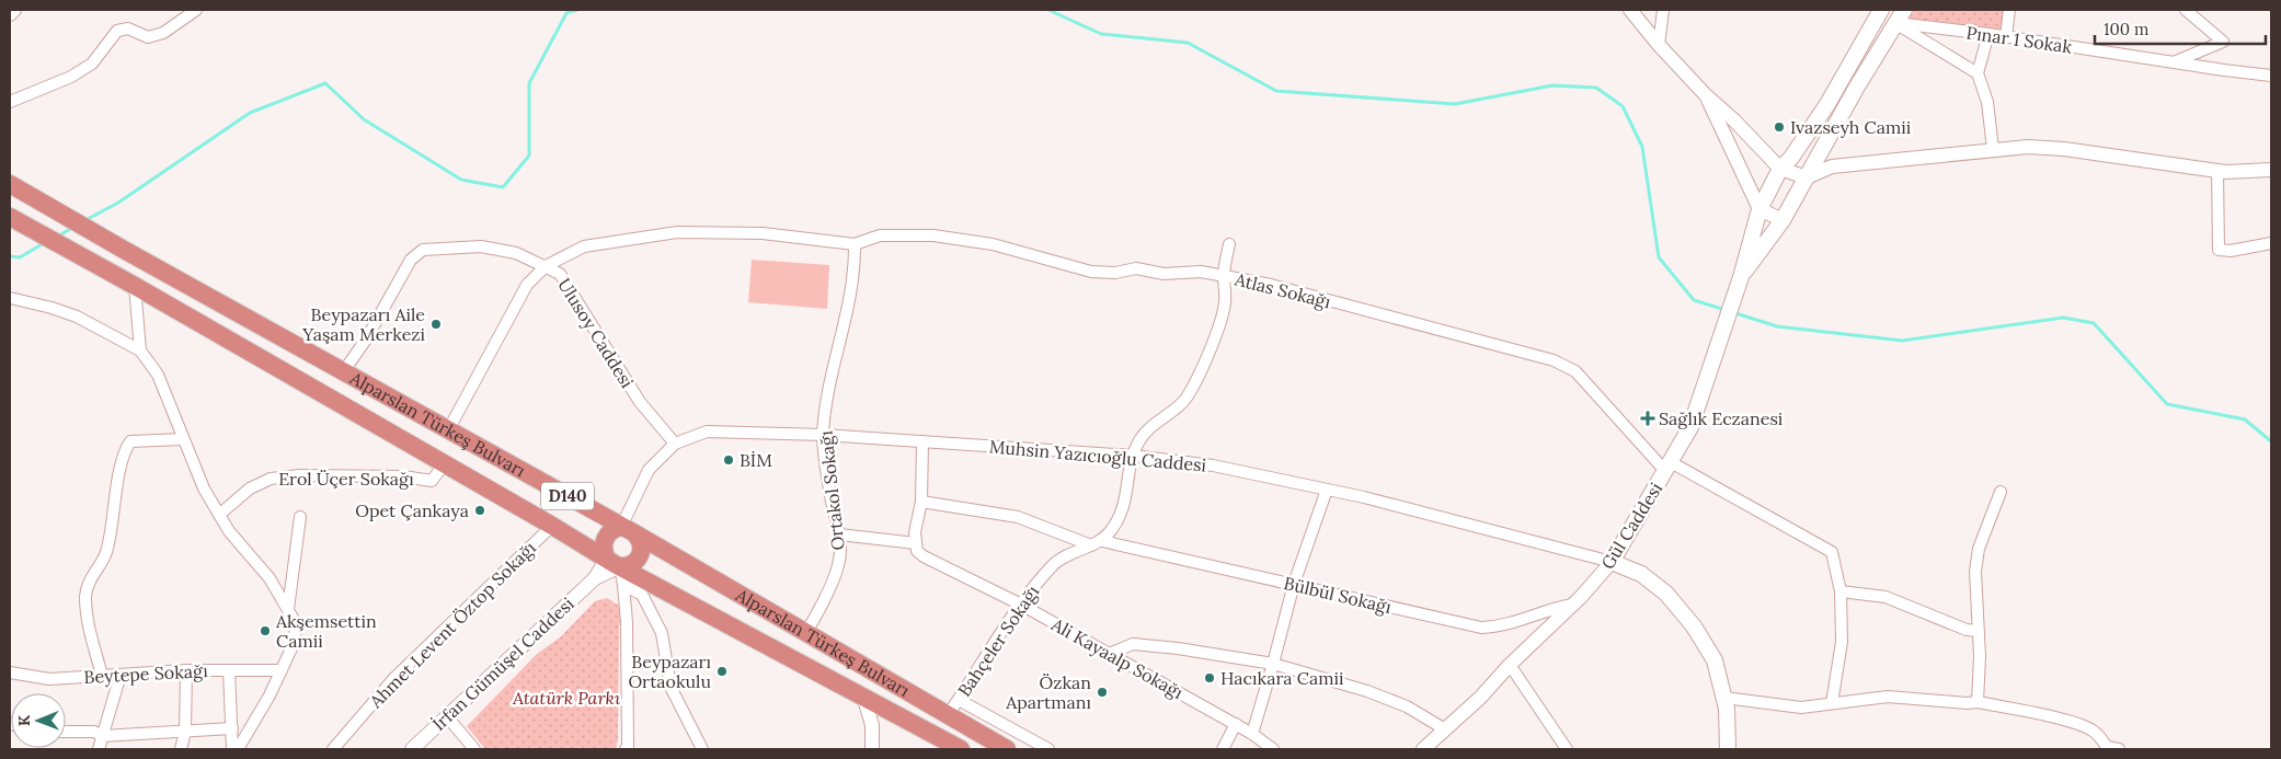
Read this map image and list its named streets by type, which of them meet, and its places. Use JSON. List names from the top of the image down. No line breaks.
{"streets":{"highway":["Alparslan Türkeş Bulvarı","D140"],"main road":["Gül Caddesi"],"street":["Pınar 1 Sokak","Atlas Sokağı","Ulusoy Caddesi","Muhsin Yazıcıoğlu Caddesi","Erol Üçer Sokağı","Ortakol Sokağı","Bülbül Sokağı","Ahmet Levent Öztop Sokağı","Bahçeler Sokağı","Ali Kayaalp Sokağı","İrfan Gümüşel Caddesi","Beytepe Sokağı"]},"crossings":[["Pınar 1 Sokak","Gül Caddesi"],["Atlas Sokağı","Ulusoy Caddesi"],["Atlas Sokağı","Ortakol Sokağı"],["Atlas Sokağı","Gül Caddesi"],["Ulusoy Caddesi","Muhsin Yazıcıoğlu Caddesi"],["Ulusoy Caddesi","Ortakol Sokağı"],["Alparslan Türkeş Bulvarı","Muhsin Yazıcıoğlu Caddesi"],["Alparslan Türkeş Bulvarı","Erol Üçer Sokağı"],["Alparslan Türkeş Bulvarı","Ortakol Sokağı"],["Alparslan Türkeş Bulvarı","Ahmet Levent Öztop Sokağı"],["Alparslan Türkeş Bulvarı","Bahçeler Sokağı"],["Alparslan Türkeş Bulvarı","İrfan Gümüşel Caddesi"],["Muhsin Yazıcıoğlu Caddesi","Ortakol Sokağı"],["Muhsin Yazıcıoğlu Caddesi","Gül Caddesi"],["Muhsin Yazıcıoğlu Caddesi","İrfan Gümüşel Caddesi"],["Gül Caddesi","Bülbül Sokağı"],["Bülbül Sokağı","Bahçeler Sokağı"],["Bahçeler Sokağı","Ali Kayaalp Sokağı"]],"parks":["Atatürk Parkı"],"places":{"other":["Ivazseyh Camii","Beypazarı Aile Yaşam Merkezi","BİM","Opet Çankaya","Akşemsettin Camii","Beypazarı Ortaokulu","Hacıkara Camii","Özkan Apartmanı"],"health":["Sağlık Eczanesi"]},"scale_bar":"100 m","north":"left"}
